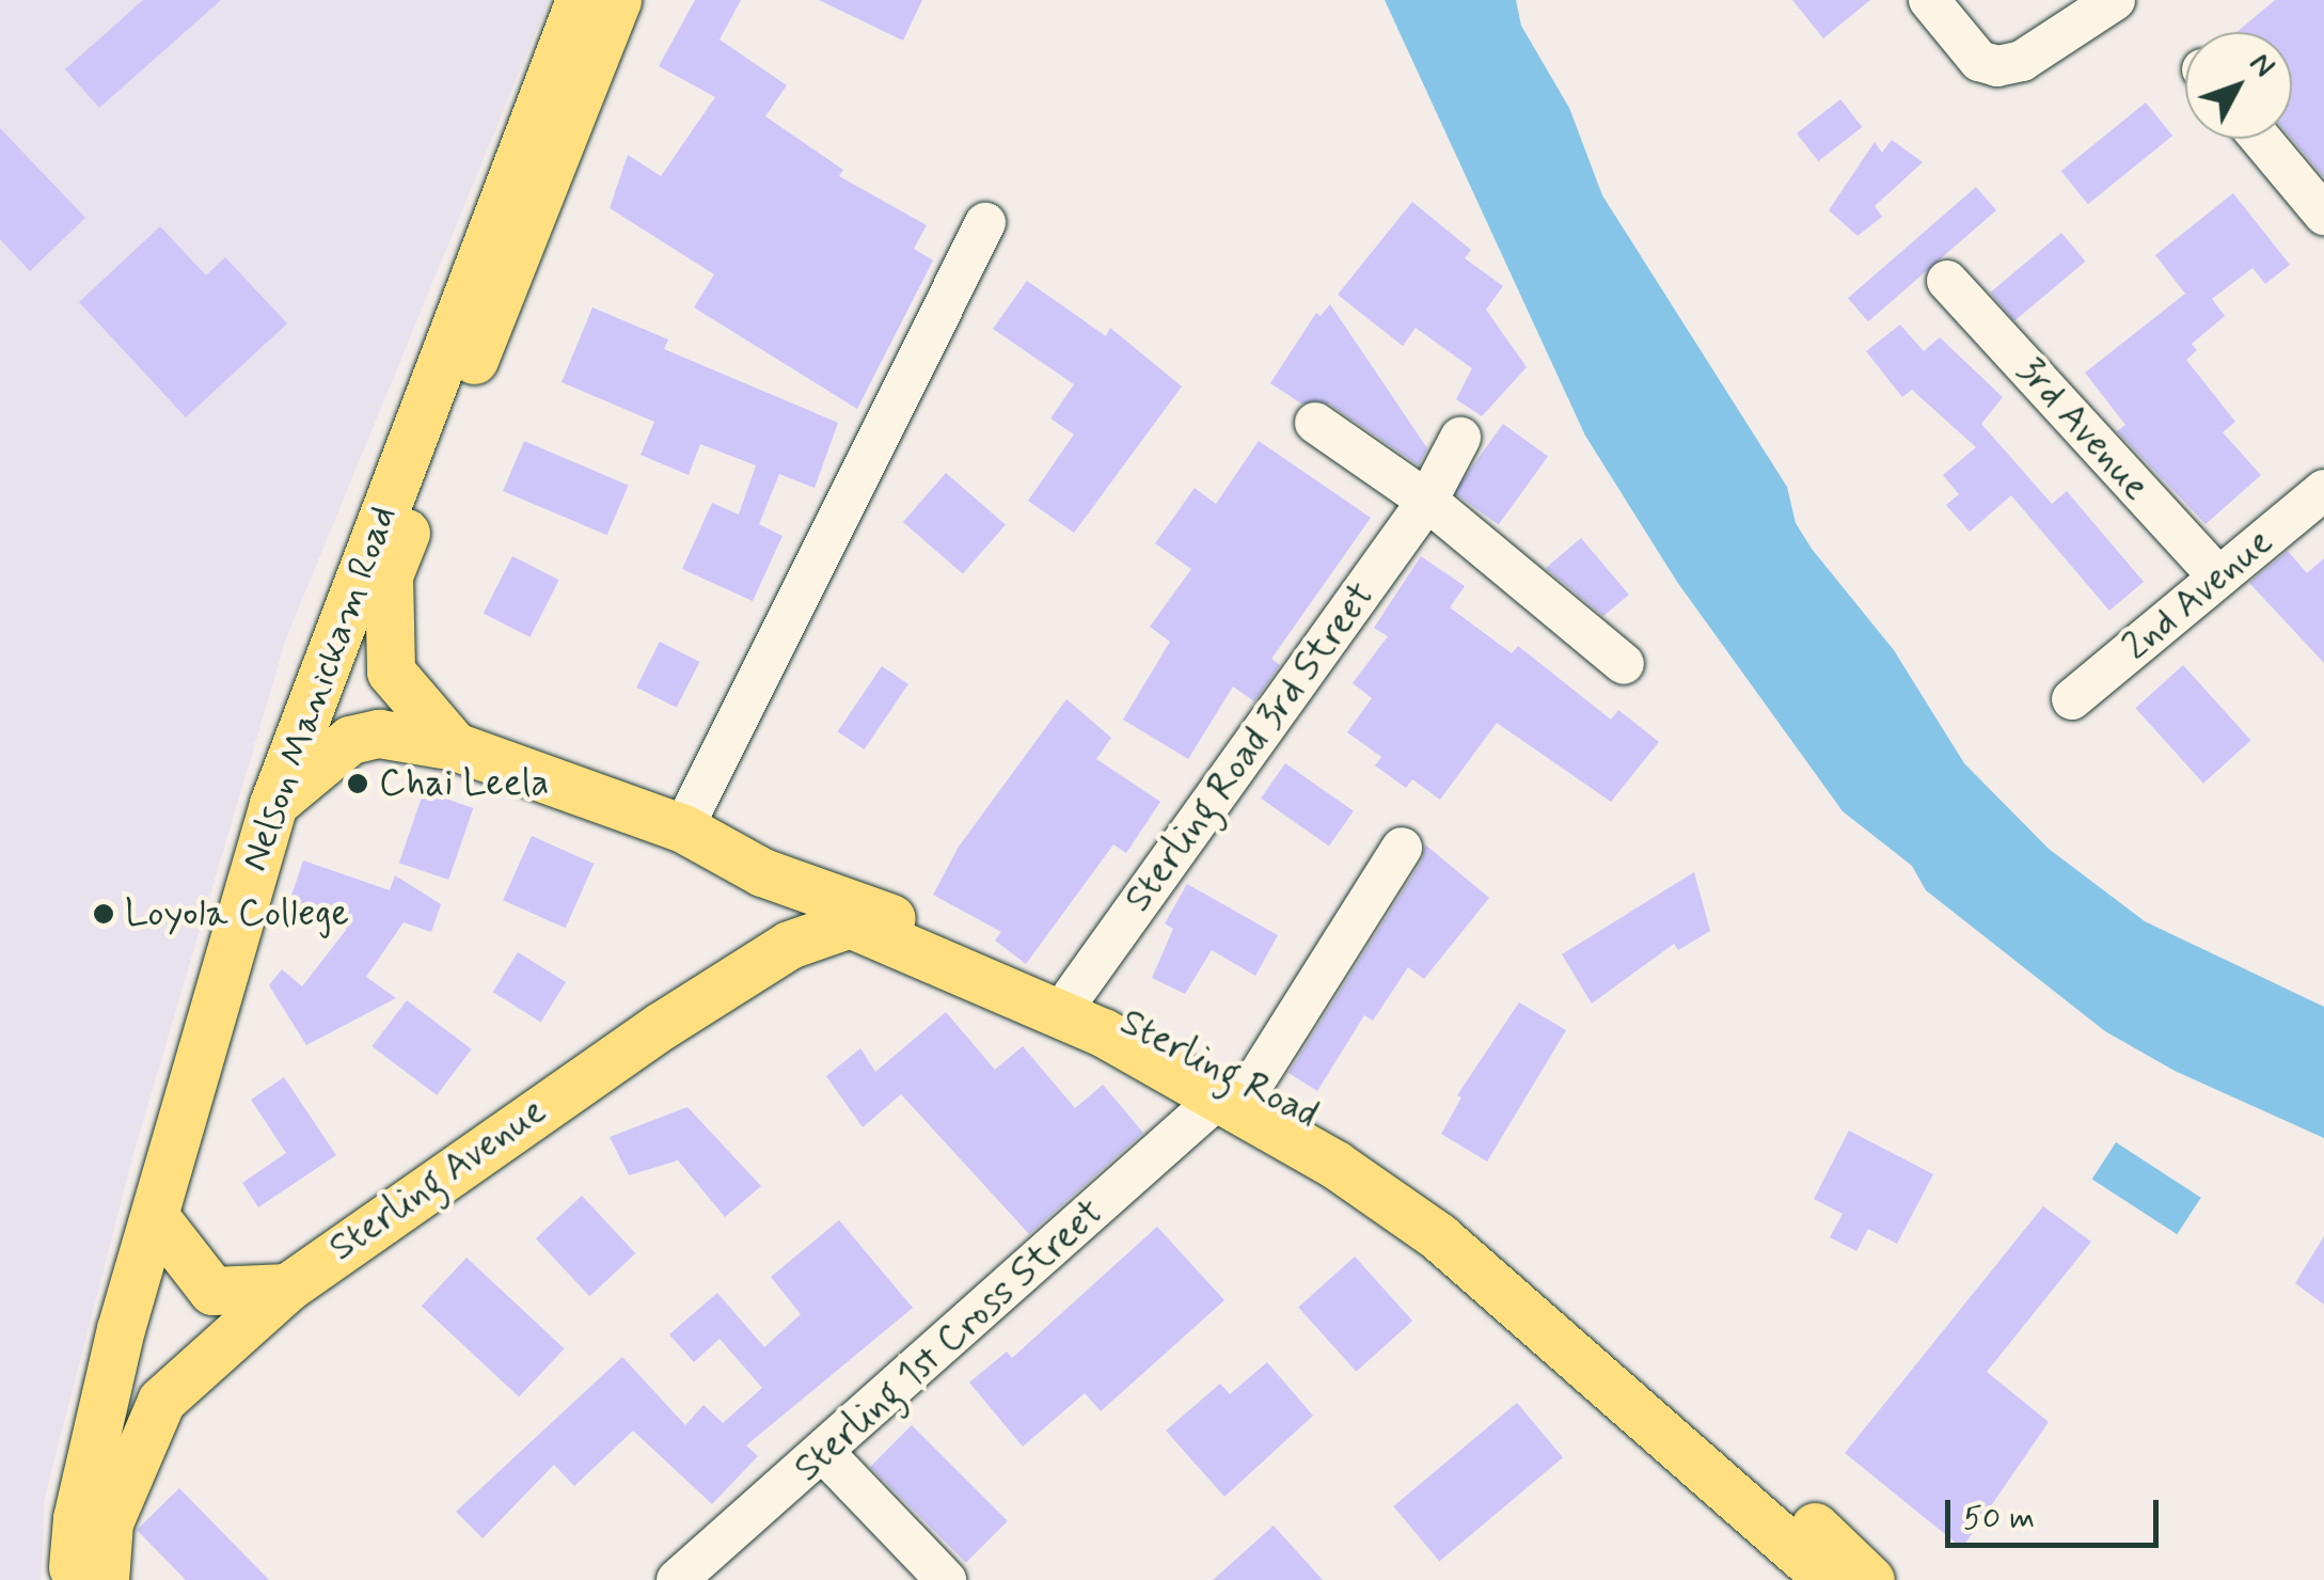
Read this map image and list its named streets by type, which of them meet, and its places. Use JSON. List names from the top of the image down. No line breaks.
{"streets":{"main road":["Nelson Manickam Road","Sterling Road","Sterling Avenue"],"street":["3rd Avenue","2nd Avenue","Sterling Road 3rd Street","Sterling 1st Cross Street"]},"crossings":[["3rd Avenue","2nd Avenue"],["Nelson Manickam Road","Sterling Road"],["Nelson Manickam Road","Sterling Avenue"],["Sterling Road 3rd Street","Sterling Road"],["Sterling Road","Sterling Avenue"],["Sterling Road","Sterling 1st Cross Street"]],"places":["Chai Leela","Loyola College"],"scale_bar":"50 m","north":"top right"}
